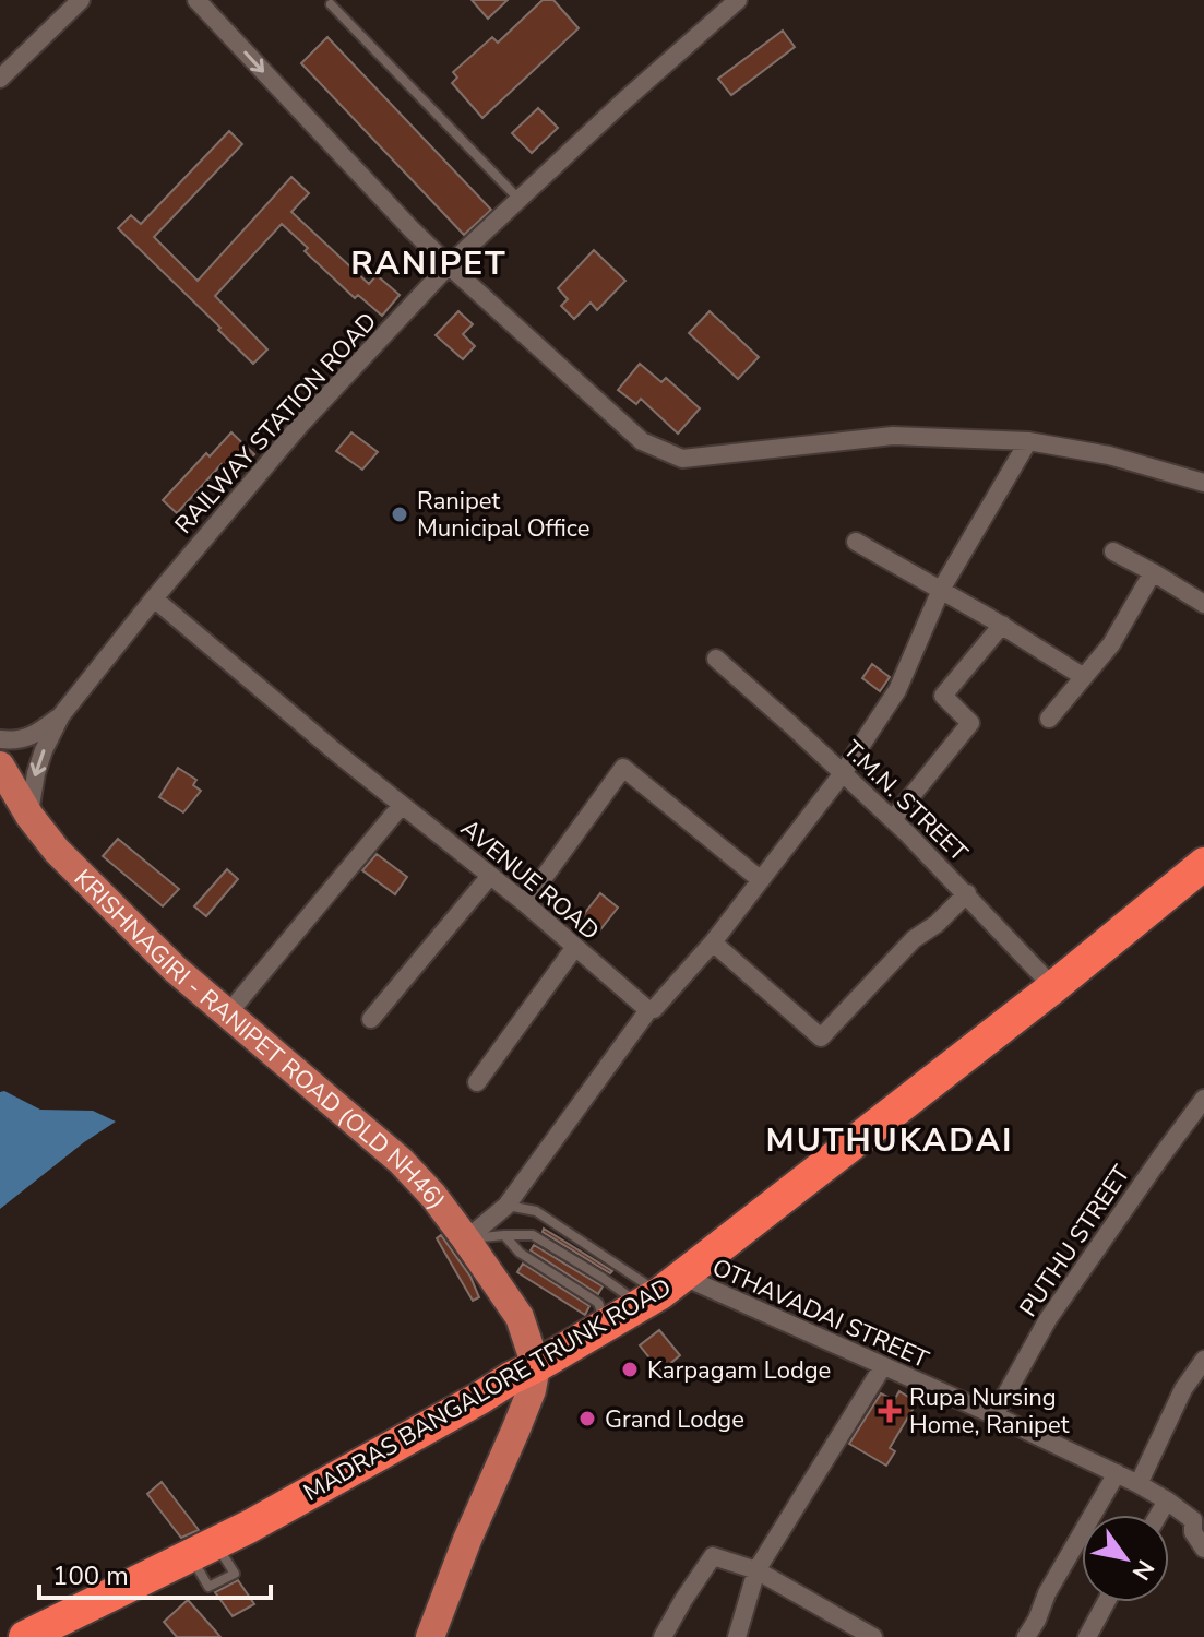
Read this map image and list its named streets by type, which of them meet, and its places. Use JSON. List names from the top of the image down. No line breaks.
{"streets":{"highway":["MADRAS BANGALORE TRUNK ROAD"],"main road":["KRISHNAGIRI - RANIPET ROAD (OLD NH46)"],"street":["RAILWAY STATION ROAD","T.M.N. STREET","AVENUE ROAD","PUTHU STREET","OTHAVADAI STREET"]},"crossings":[["RAILWAY STATION ROAD","AVENUE ROAD"],["RAILWAY STATION ROAD","KRISHNAGIRI - RANIPET ROAD (OLD NH46)"],["T.M.N. STREET","MADRAS BANGALORE TRUNK ROAD"],["KRISHNAGIRI - RANIPET ROAD (OLD NH46)","MADRAS BANGALORE TRUNK ROAD"],["PUTHU STREET","OTHAVADAI STREET"],["OTHAVADAI STREET","MADRAS BANGALORE TRUNK ROAD"]],"districts":["RANIPET","MUTHUKADAI"],"places":{"other":["Ranipet Municipal Office","Karpagam Lodge","Grand Lodge"],"health":["Rupa Nursing Home, Ranipet"]},"scale_bar":"100 m","north":"bottom right"}
